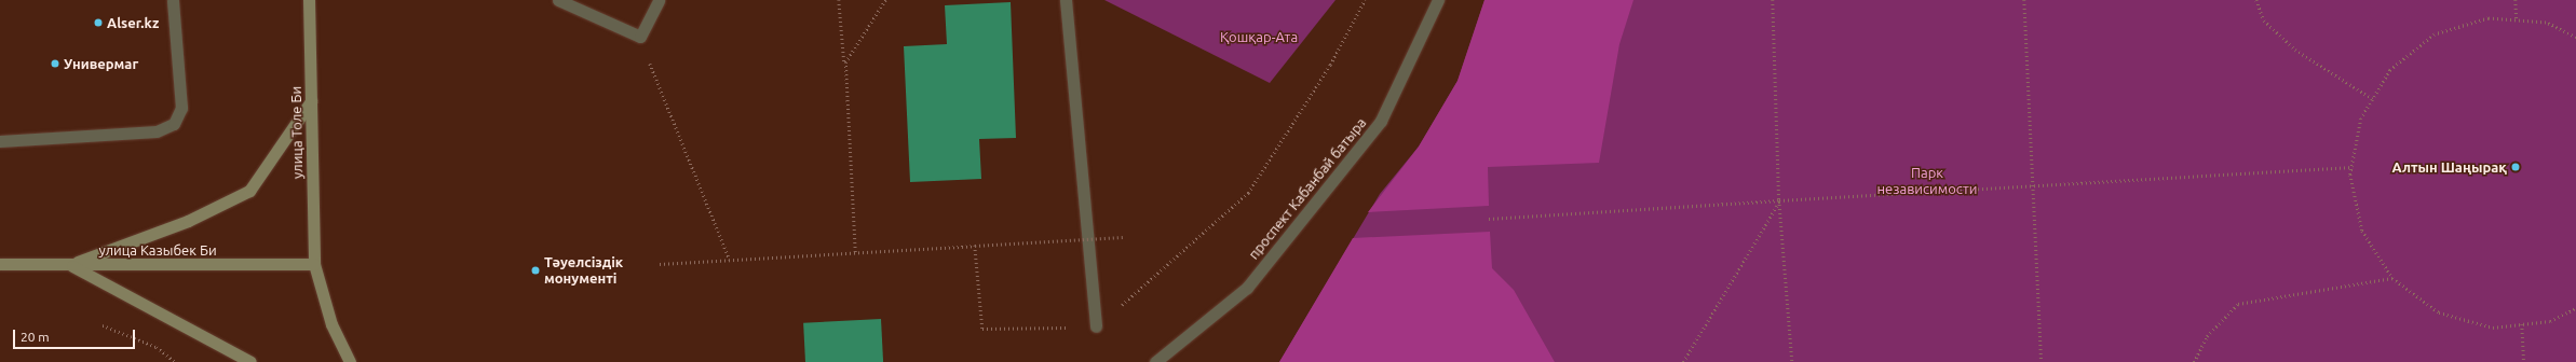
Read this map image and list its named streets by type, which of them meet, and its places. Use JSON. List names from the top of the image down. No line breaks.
{"streets":{"main road":["улица Толе Би","улица Казыбек Би"],"street":["проспект Кабанбай батыра"]},"crossings":[["улица Толе Би","улица Казыбек Би"]],"parks":["Қошқар-Ата","Парк независимости"],"places":["Alser.kz","Универмаг","Алтын Шаңырақ","Тәуелсіздік монументі"],"scale_bar":"20 m"}
